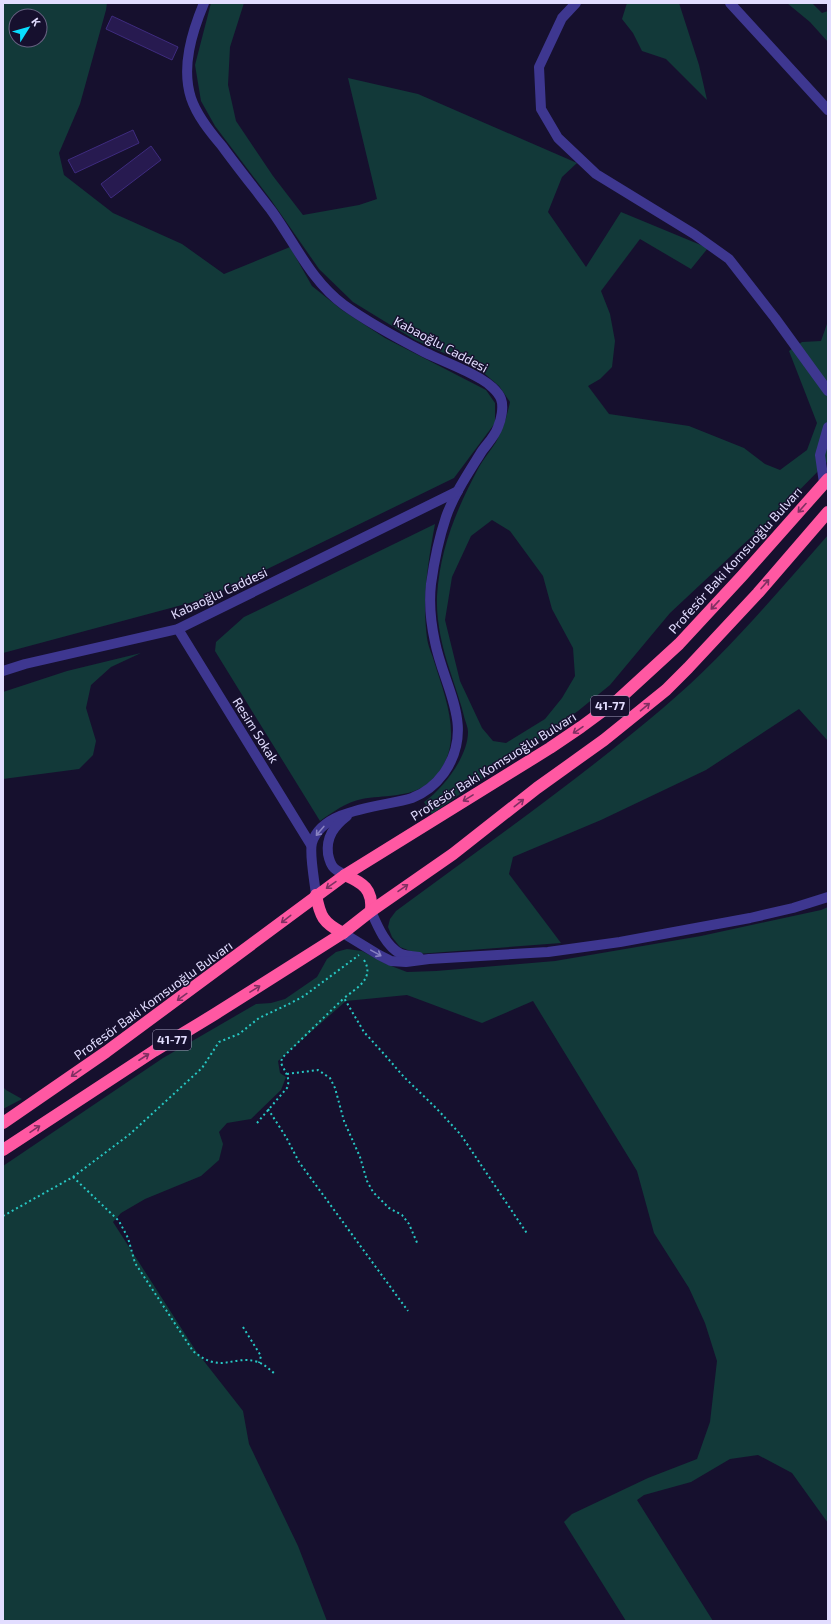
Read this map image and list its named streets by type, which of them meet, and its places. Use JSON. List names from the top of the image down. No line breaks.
{"streets":{"highway":["Profesör Baki Komsuoğlu Bulvarı","41-77"],"street":["Kabaoğlu Caddesi","Resim Sokak"]},"crossings":[["Kabaoğlu Caddesi","Resim Sokak"],["Profesör Baki Komsuoğlu Bulvarı","41-77"]],"north":"top right"}
